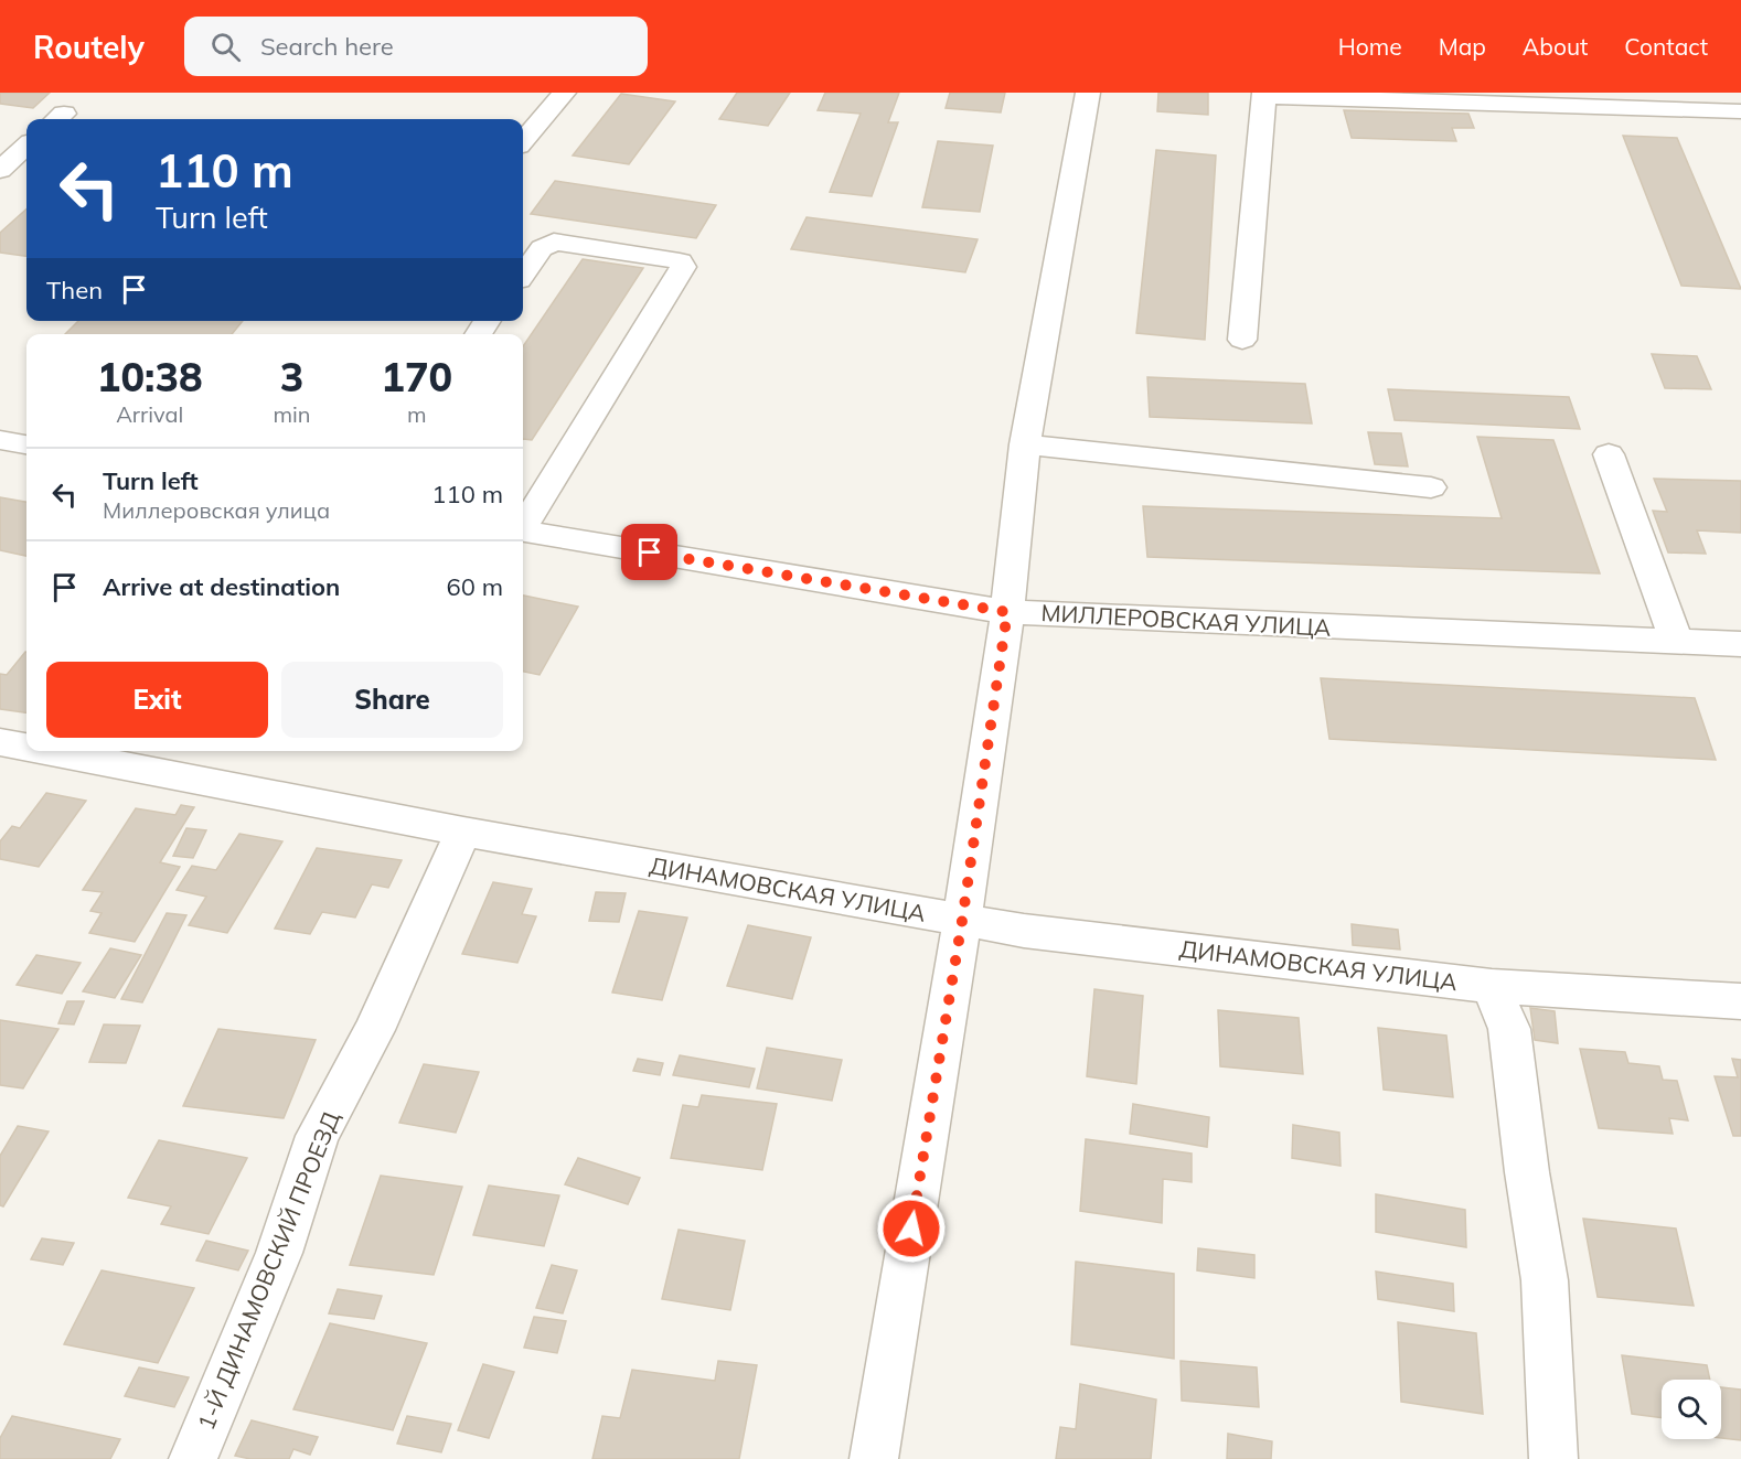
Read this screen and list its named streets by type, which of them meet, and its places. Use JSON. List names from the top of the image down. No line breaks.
{"streets":{"street":["МИЛЛЕРОВСКАЯ УЛИЦА","ДИНАМОВСКАЯ УЛИЦА","1-Й ДИНАМОВСКИЙ ПРОЕЗД"]},"crossings":[["ДИНАМОВСКАЯ УЛИЦА","1-Й ДИНАМОВСКИЙ ПРОЕЗД"]],"page":{"header":"Routely","search":"Search here","nav":["Home","Map","About","Contact"],"turn":["110 m","Turn left"],"then":"Then","eta":["10:38","Arrival","3","min","170","m"],"list":[{"name":"Turn left","note":"Миллеровская улица","value":"110 m"},{"name":"Arrive at destination","value":"60 m"}],"buttons":["Exit","Share"]}}
